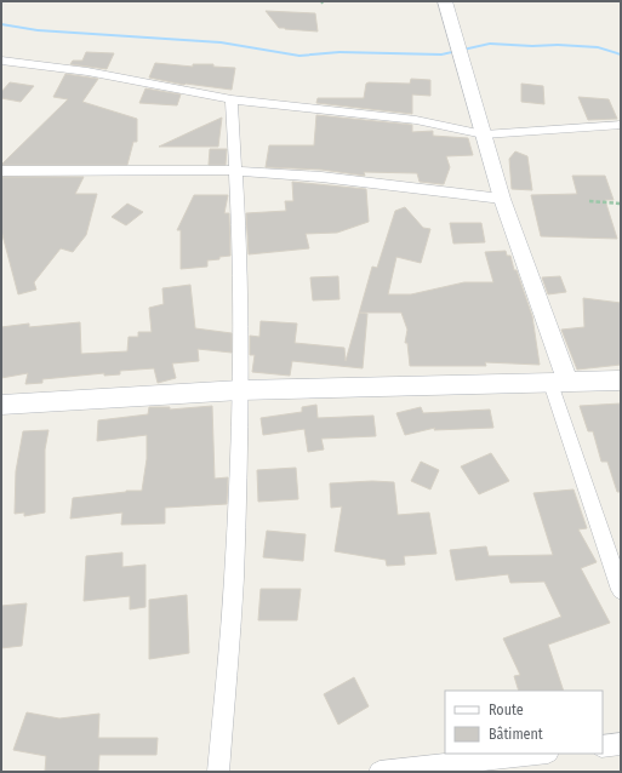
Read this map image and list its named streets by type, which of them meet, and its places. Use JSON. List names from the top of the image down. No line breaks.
{"legend":["Route","Bâtiment"]}
